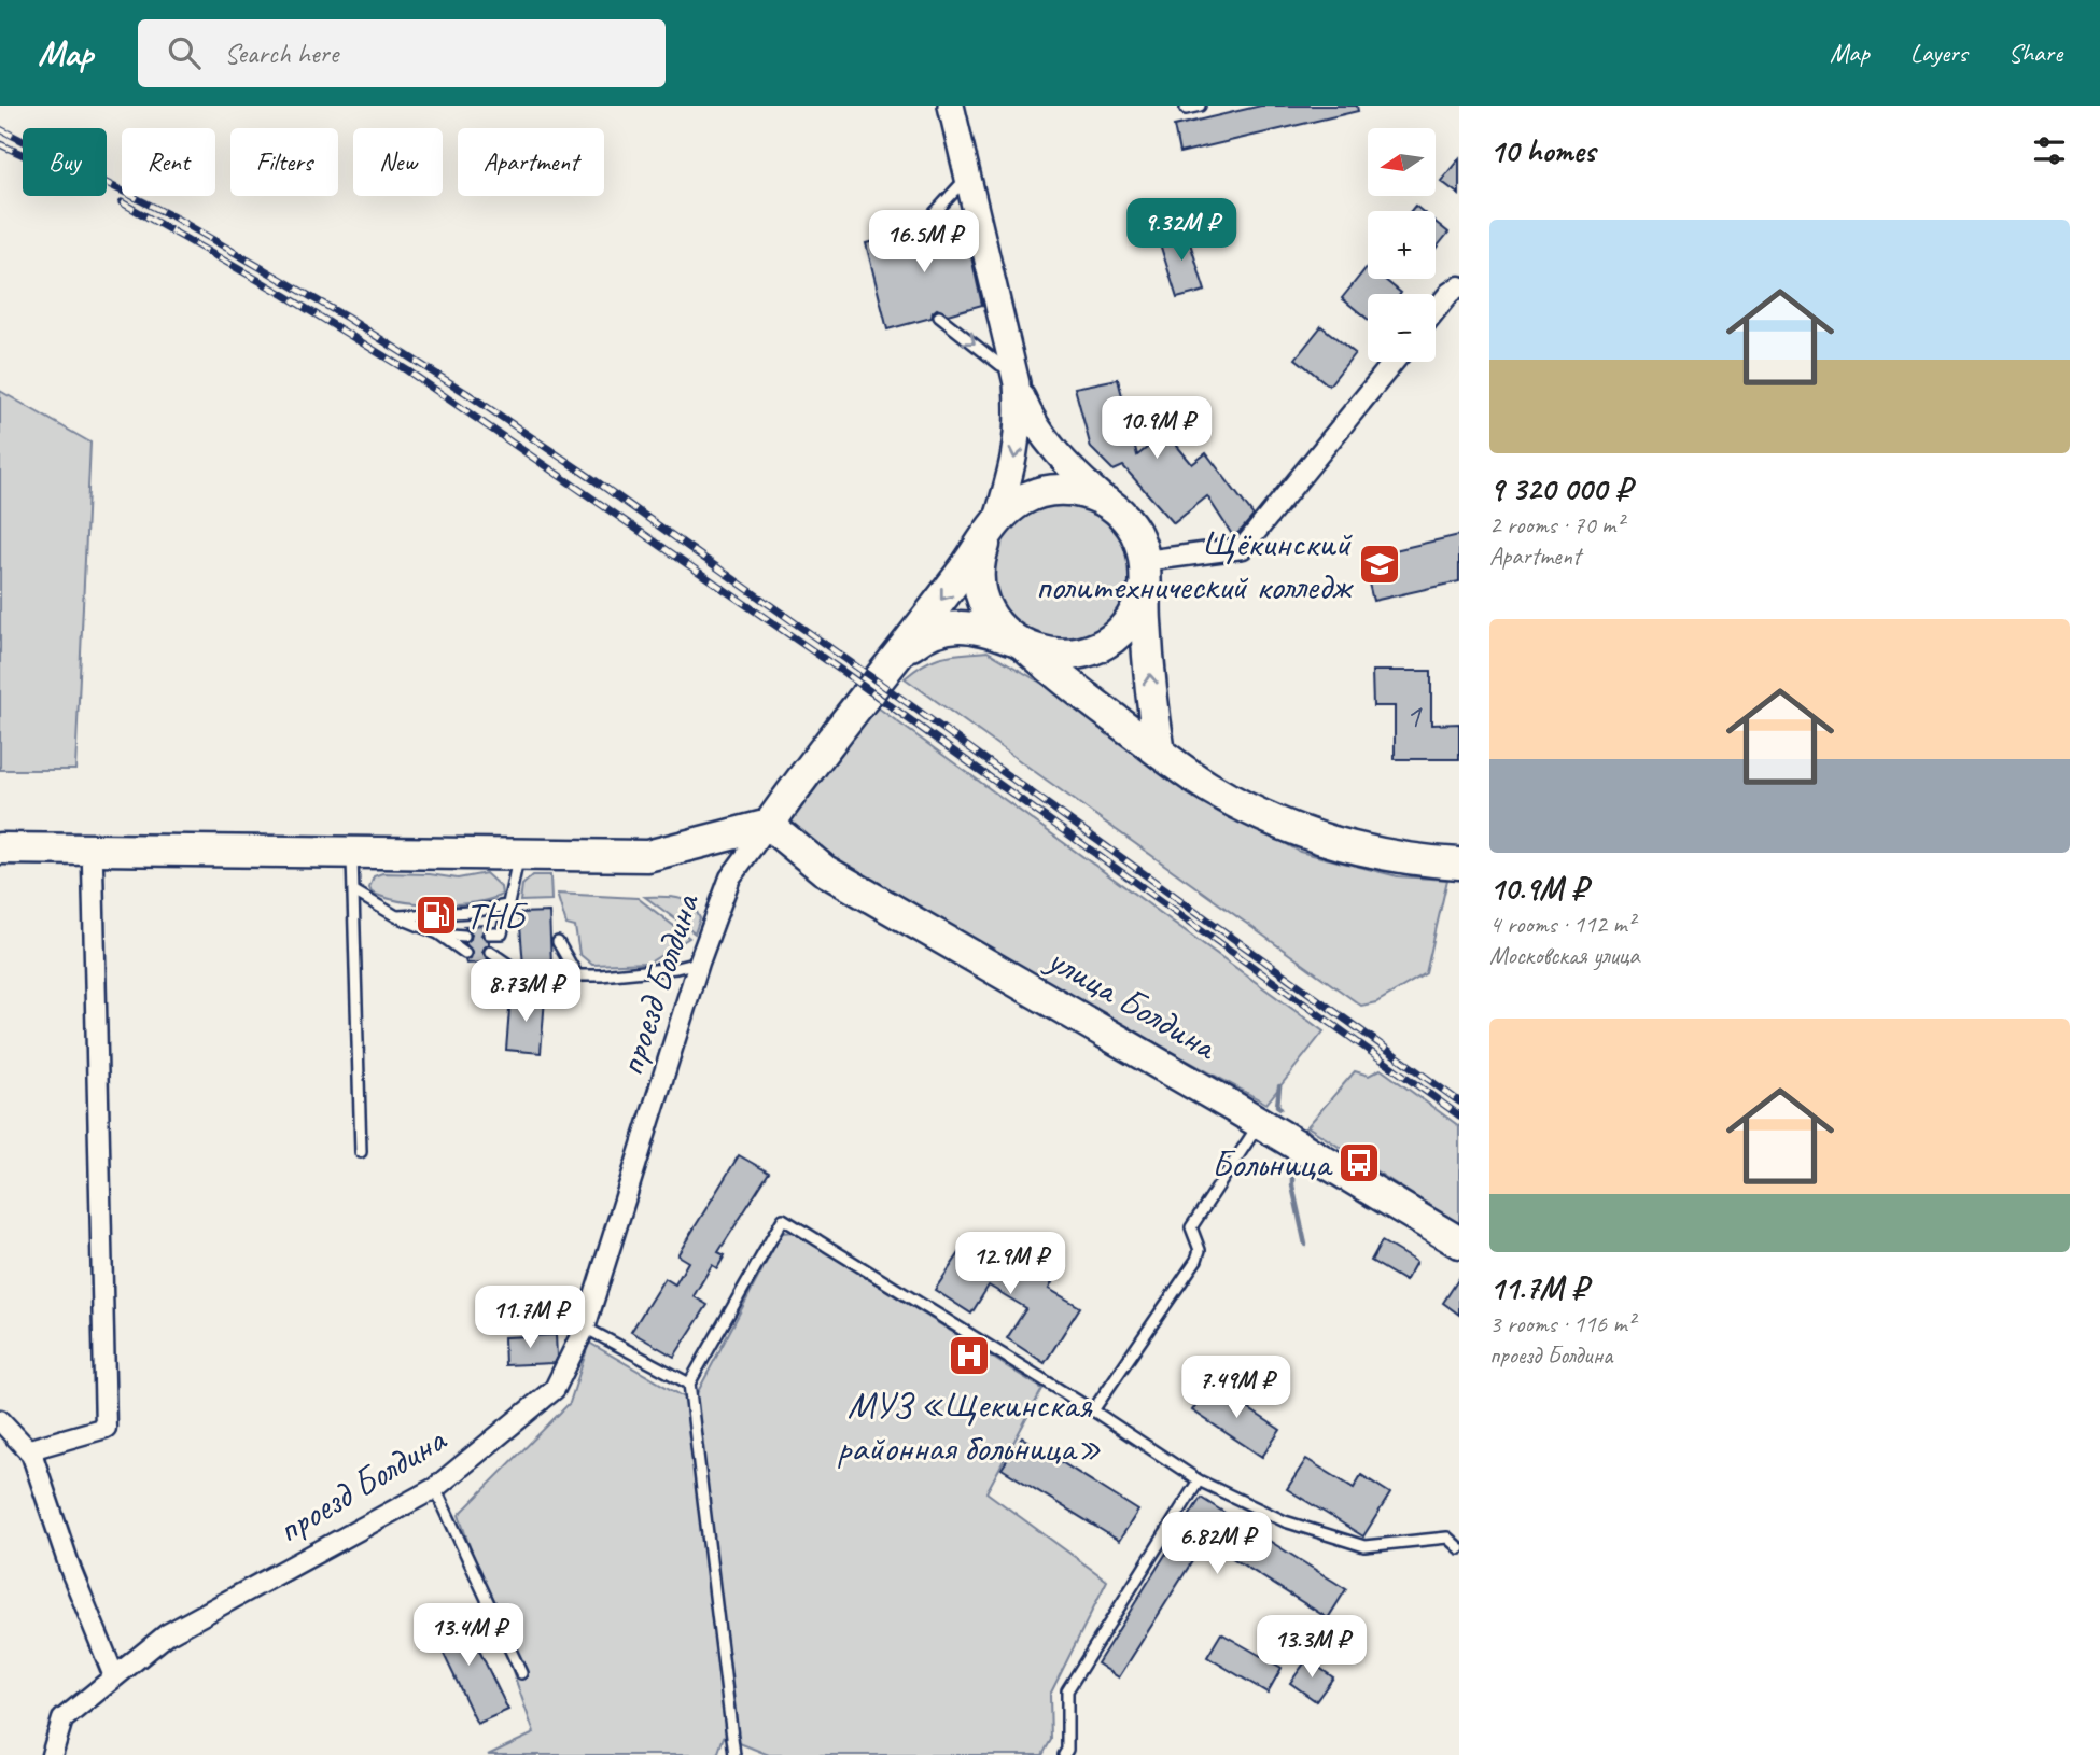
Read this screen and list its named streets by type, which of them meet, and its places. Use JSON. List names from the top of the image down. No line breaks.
{"streets":{"main road":["улица Болдина"],"street":["проезд Болдина"]},"crossings":[["проезд Болдина","улица Болдина"]],"places":{"school or university":["Щёкинский политехнический колледж"],"fuel station":["ТНБ"],"bus stop":["Больница"],"hospital":["МУЗ «Щекинская районная больница»"]},"house_numbers":["1"],"north":"left","page":{"header":"Map","search":"Search here","nav":["Map","Layers","Share"],"heading":"10 homes","map_buttons":["+","−"],"chip":["Buy","Rent","Filters","New","Apartment"],"list":[{"name":"9 320 000 ₽","note":"2 rooms · 70 m² · Apartment"},{"name":"10.9M ₽","note":"4 rooms · 112 m² · Московская улица"},{"name":"11.7M ₽","note":"3 rooms · 116 m² · проезд Болдина"}],"price":["9.32M ₽","16.5M ₽","10.9M ₽","8.73M ₽","12.9M ₽","11.7M ₽","7.49M ₽","6.82M ₽","13.4M ₽","13.3M ₽"]}}
